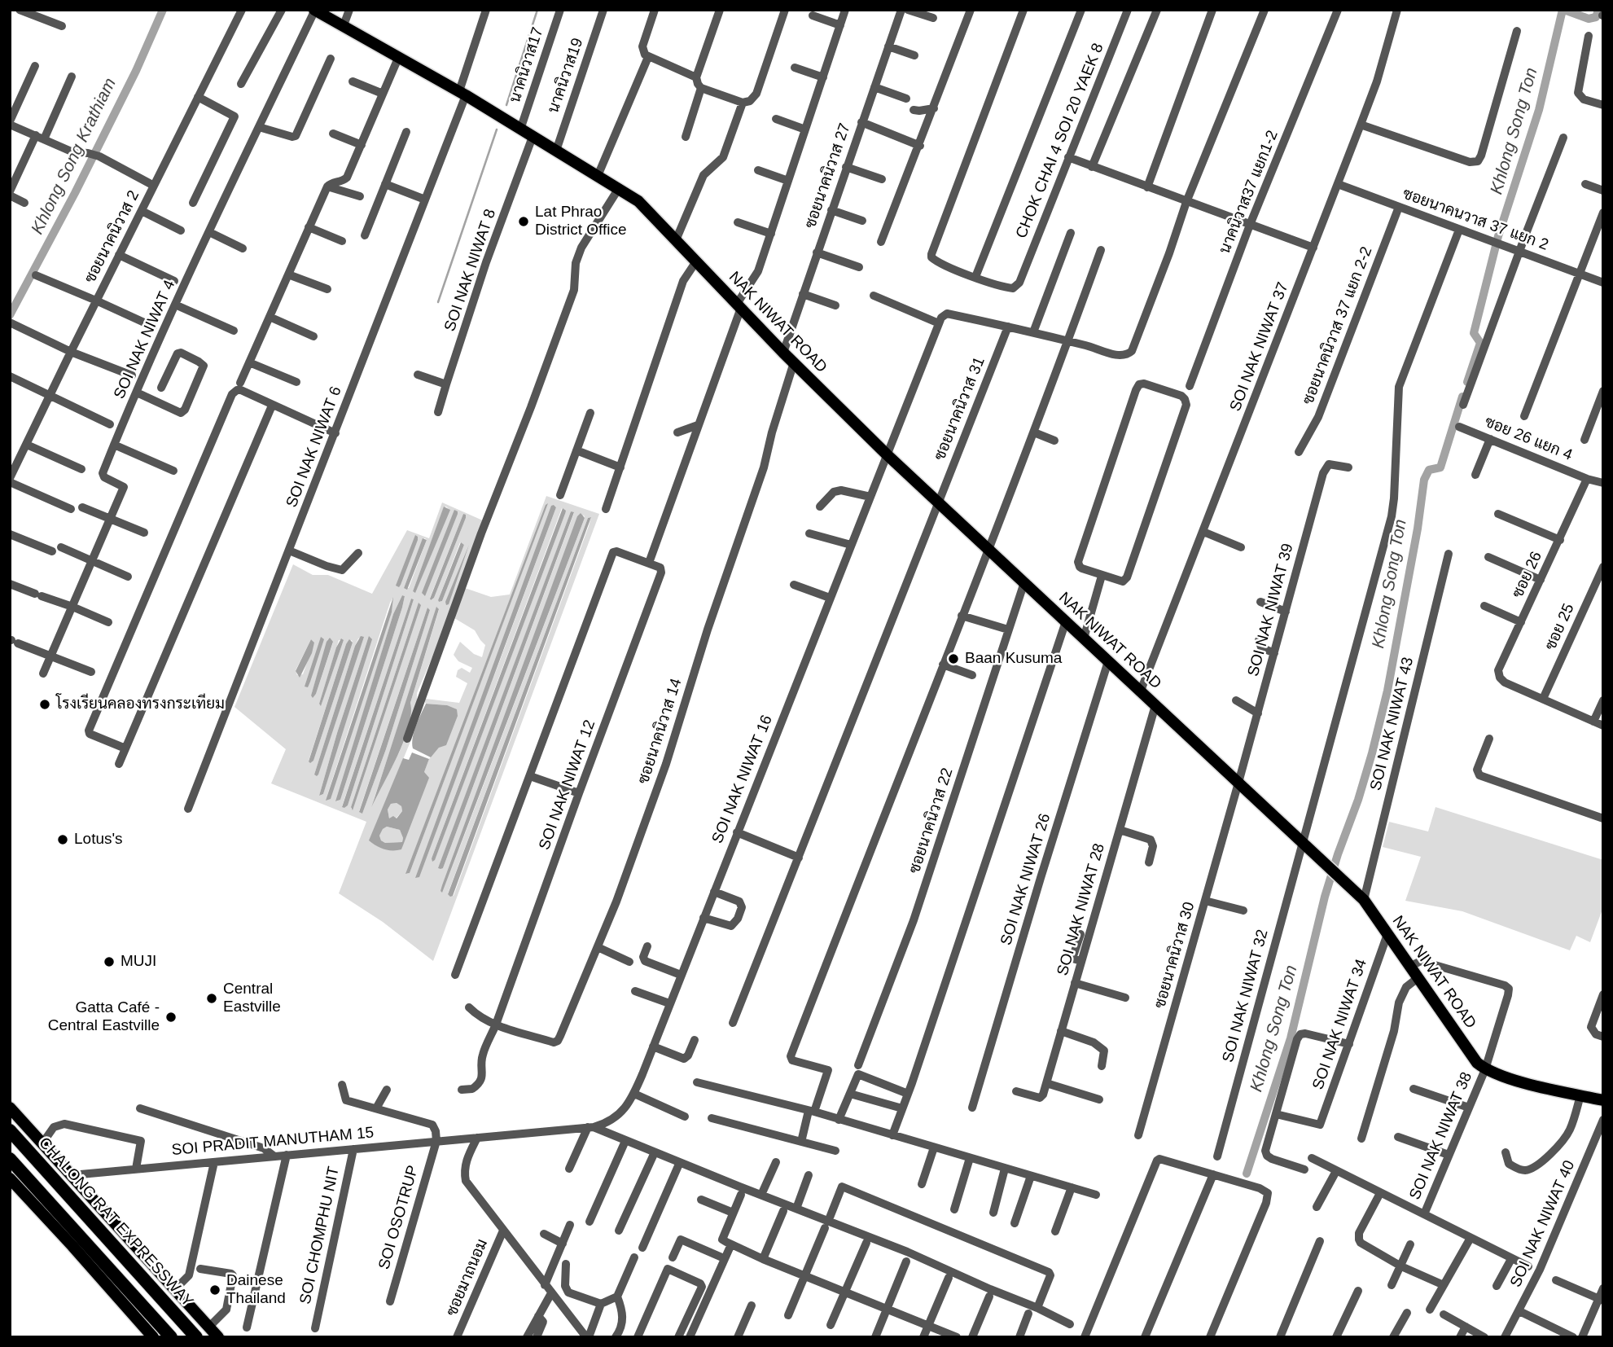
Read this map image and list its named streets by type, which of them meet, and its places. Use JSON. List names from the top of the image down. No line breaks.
{"streets":{"highway":["CHALONG RAT EXPRESSWAY"],"main road":["NAK NIWAT ROAD"],"street":["นาคนิวาส17","นาคนิวาส19","CHOK CHAI 4 SOI 20 YAEK 8","ซอยนาคนิวาส 27","นาคนิวาส37 แยก1-2","ซอยนาคนวาส 37 แยก 2","ซอยนาคนิวาส 2","SOI NAK NIWAT 8","ซอยนาคนิวาส 37 แยก 2-2","SOI NAK NIWAT 4","SOI NAK NIWAT 37","ซอยนาคนิวาส 31","ซอย 26 แยก 4","SOI NAK NIWAT 6","ซอย 26","SOI NAK NIWAT 39","ซอย 25","SOI NAK NIWAT 43","ซอยนาคนิวาส 14","SOI NAK NIWAT 16","SOI NAK NIWAT 12","ซอยนาคนิวาส 22","SOI NAK NIWAT 26","SOI NAK NIWAT 28","ซอยนาคนิวาส 30","SOI NAK NIWAT 32","SOI NAK NIWAT 34","SOI NAK NIWAT 38","SOI PRADIT MANUTHAM 15","SOI OSOTRUP","SOI NAK NIWAT 40","SOI CHOMPHU NIT","ซอยมาถนอม"]},"crossings":[["นาคนิวาส17","NAK NIWAT ROAD"],["นาคนิวาส19","NAK NIWAT ROAD"],["ซอยนาคนิวาส 27","NAK NIWAT ROAD"],["ซอยนาคนวาส 37 แยก 2","ซอยนาคนิวาส 37 แยก 2-2"],["ซอยนาคนวาส 37 แยก 2","SOI NAK NIWAT 37"],["ซอยนาคนวาส 37 แยก 2","SOI NAK NIWAT 32"],["SOI NAK NIWAT 8","NAK NIWAT ROAD"],["NAK NIWAT ROAD","SOI NAK NIWAT 4"],["NAK NIWAT ROAD","SOI NAK NIWAT 37"],["NAK NIWAT ROAD","ซอยนาคนิวาส 31"],["NAK NIWAT ROAD","SOI NAK NIWAT 6"],["NAK NIWAT ROAD","SOI NAK NIWAT 39"],["NAK NIWAT ROAD","SOI NAK NIWAT 43"],["NAK NIWAT ROAD","ซอยนาคนิวาส 14"],["NAK NIWAT ROAD","SOI NAK NIWAT 16"],["NAK NIWAT ROAD","ซอยนาคนิวาส 22"],["NAK NIWAT ROAD","SOI NAK NIWAT 26"],["NAK NIWAT ROAD","SOI NAK NIWAT 28"],["NAK NIWAT ROAD","ซอยนาคนิวาส 30"],["NAK NIWAT ROAD","SOI NAK NIWAT 32"],["NAK NIWAT ROAD","SOI NAK NIWAT 34"],["NAK NIWAT ROAD","SOI NAK NIWAT 38"],["ซอย 26 แยก 4","ซอย 26"],["ซอย 26","ซอย 25"],["SOI NAK NIWAT 39","ซอยนาคนิวาส 30"],["ซอยนาคนิวาส 14","SOI NAK NIWAT 12"],["SOI NAK NIWAT 16","SOI PRADIT MANUTHAM 15"],["SOI PRADIT MANUTHAM 15","SOI OSOTRUP"],["SOI PRADIT MANUTHAM 15","SOI CHOMPHU NIT"]],"water":["Khlong Song Ton","Khlong Song Krathiam"],"places":["Lat Phrao District Office","Baan Kusuma","โรงเรียนคลองทรงกระเทียม","Lotus's","MUJI","Central Eastville","Gatta Café - Central Eastville","Dainese Thailand"]}
